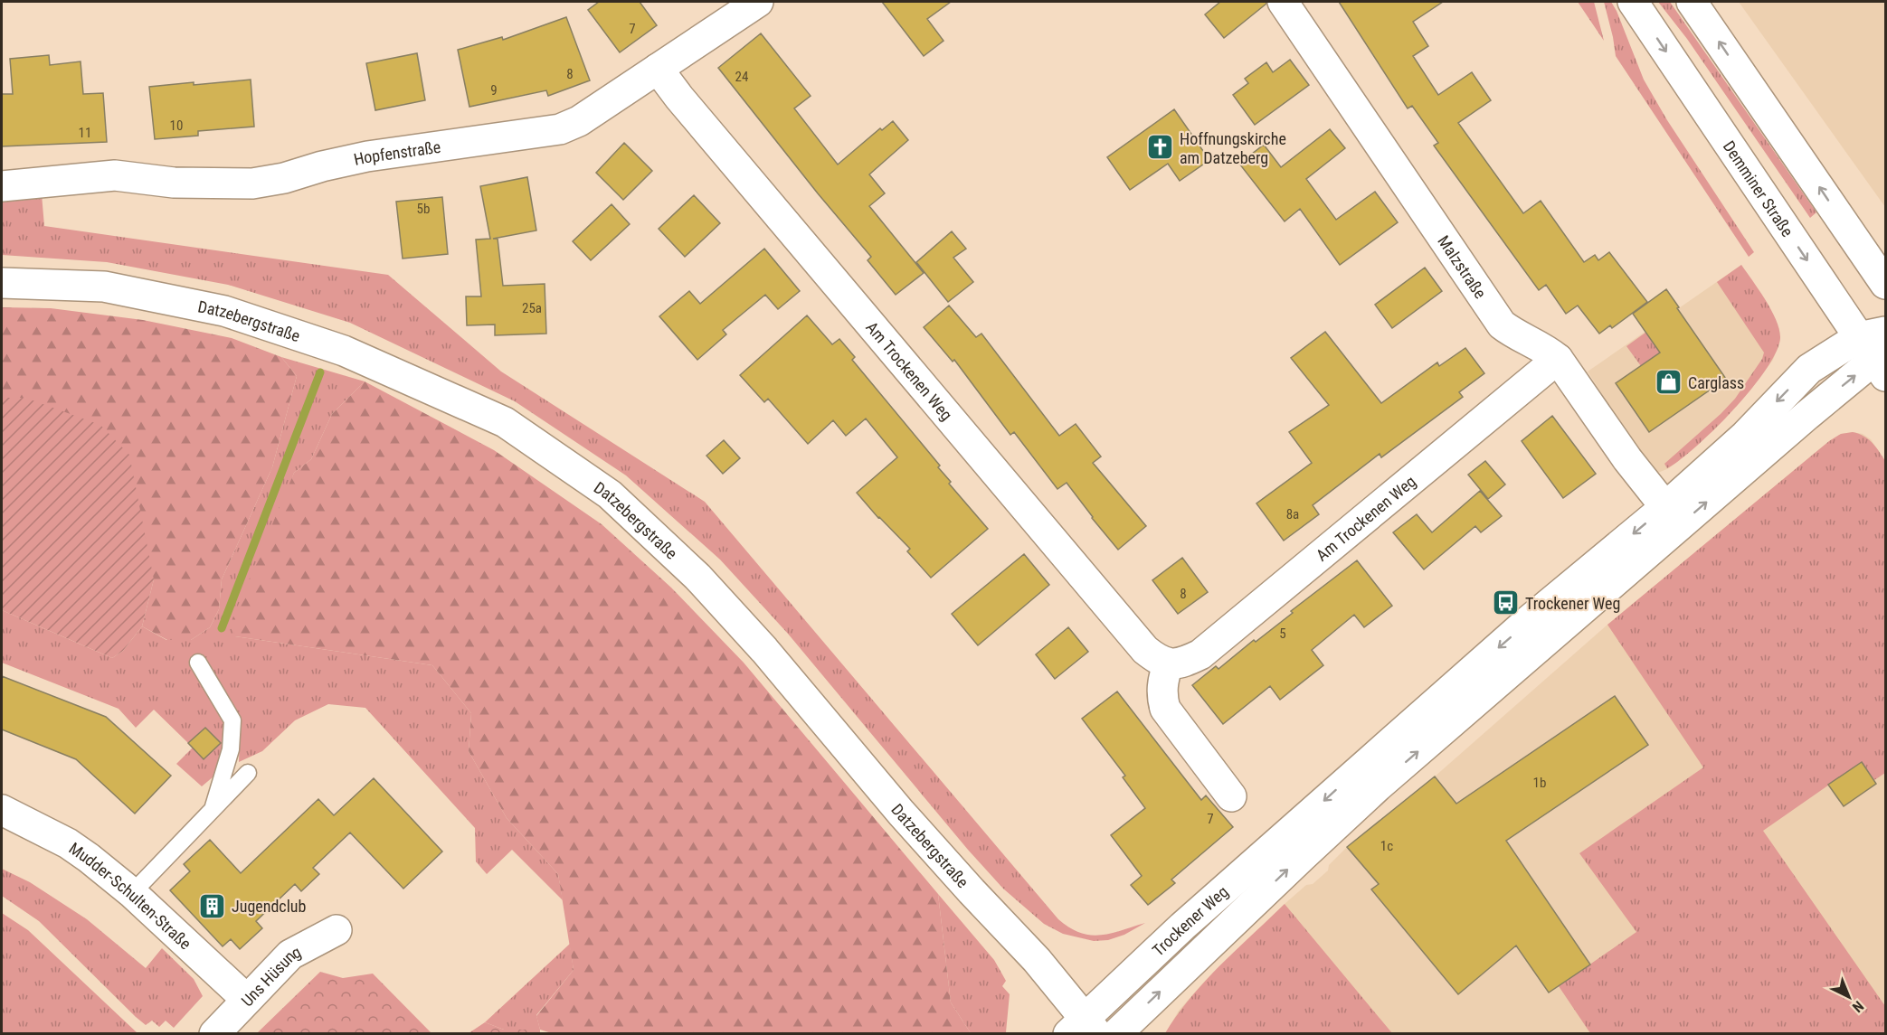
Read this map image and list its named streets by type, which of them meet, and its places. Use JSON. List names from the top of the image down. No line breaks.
{"streets":{"street":["Hopfenstraße","Demminer Straße","Malzstraße","Datzebergstraße","Am Trockenen Weg","Mudder-Schulten-Straße","Trockener Weg","Uns Hüsung"]},"crossings":[["Hopfenstraße","Am Trockenen Weg"],["Demminer Straße","Trockener Weg"],["Malzstraße","Am Trockenen Weg"],["Malzstraße","Trockener Weg"],["Datzebergstraße","Trockener Weg"],["Mudder-Schulten-Straße","Uns Hüsung"]],"places":{"church":["Hoffnungskirche am Datzeberg"],"shop":["Carglass"],"bus stop":["Trockener Weg"],"building":["Jugendclub"]},"house_numbers":["7","8","24","9","10","11","5b","25a","8a","8","5","1b","7","1c"],"north":"bottom right"}
